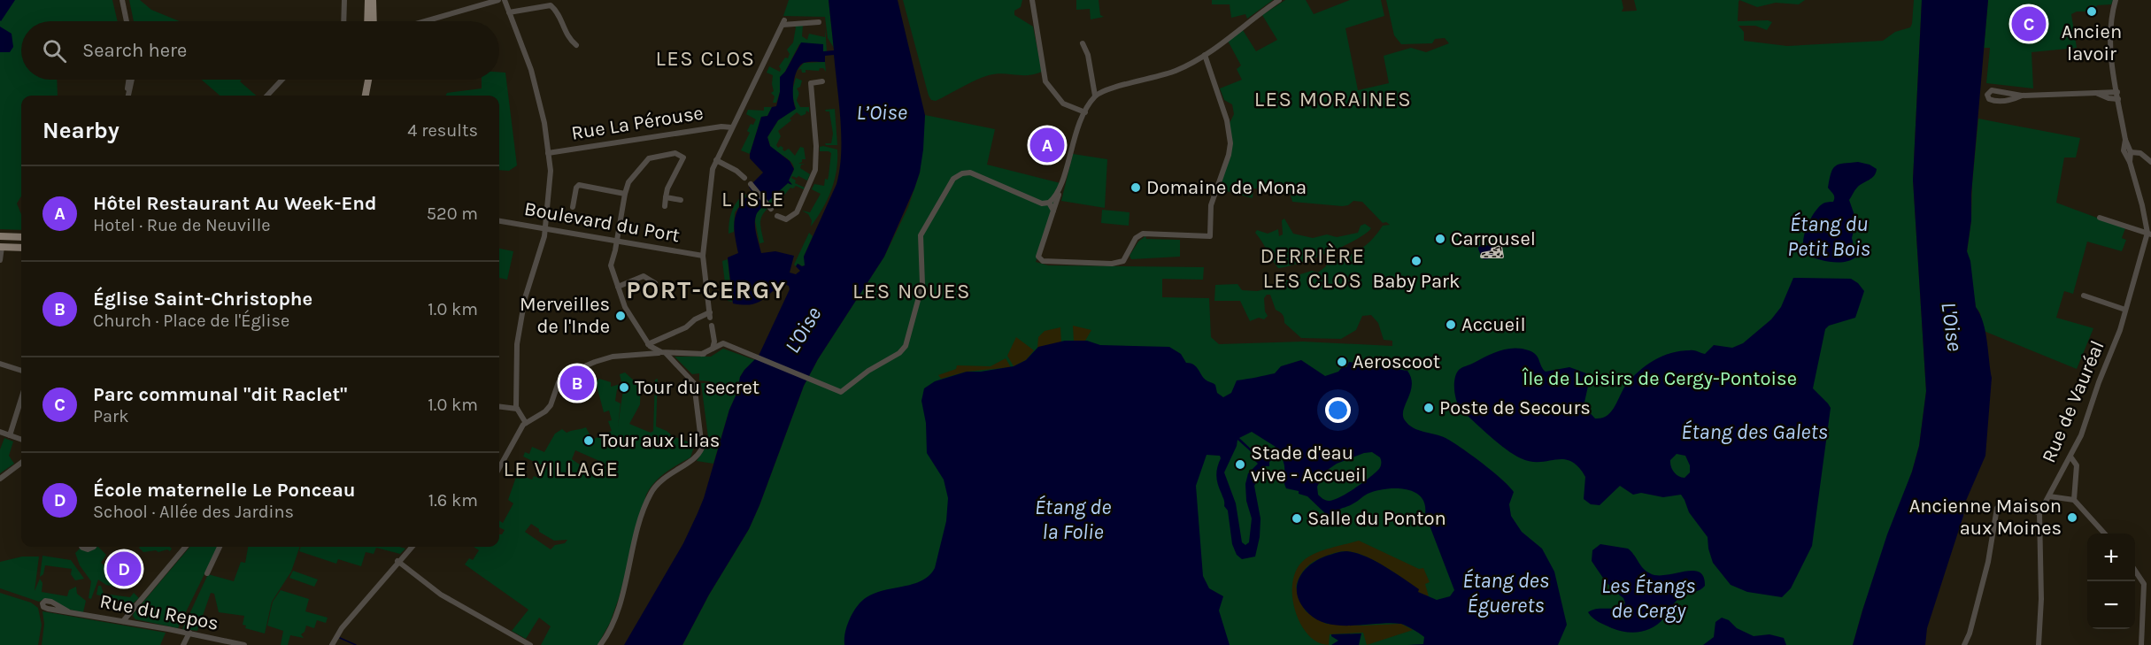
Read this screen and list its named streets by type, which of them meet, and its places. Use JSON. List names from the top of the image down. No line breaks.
{"streets":{"street":["Rue La Pérouse","Boulevard du Port","Rue de Vauréal","Rue du Repos"]},"districts":["LES CLOS","LES MORAINES","L ISLE","DERRIÈRE LES CLOS","PORT-CERGY","LES NOUES","LE VILLAGE"],"water":["L’Oise","Étang du Petit Bois","L'Oise","Étang des Galets","Étang de la Folie","Étang des Éguerets","Les Étangs de Cergy"],"parks":["Île de Loisirs de Cergy-Pontoise"],"places":["Ancien lavoir","Domaine de Mona","Carrousel","Baby Park","Merveilles de l'Inde","Accueil","Aeroscoot","Tour du secret","Poste de Secours","Tour aux Lilas","Stade d'eau vive - Accueil","Ancienne Maison aux Moines","Salle du Ponton"],"page":{"pins":["C","A","B","D"],"search":"Search here","heading":["Nearby","4 results"],"list":[{"mark":"A","name":"Hôtel Restaurant Au Week-End","note":"Hotel · Rue de Neuville","value":"520 m"},{"mark":"B","name":"Église Saint-Christophe","note":"Church · Place de l'Église","value":"1.0 km"},{"mark":"C","name":"Parc communal \"dit Raclet\"","note":"Park","value":"1.0 km"},{"mark":"D","name":"École maternelle Le Ponceau","note":"School · Allée des Jardins","value":"1.6 km"}],"map_buttons":["+","−"]}}
